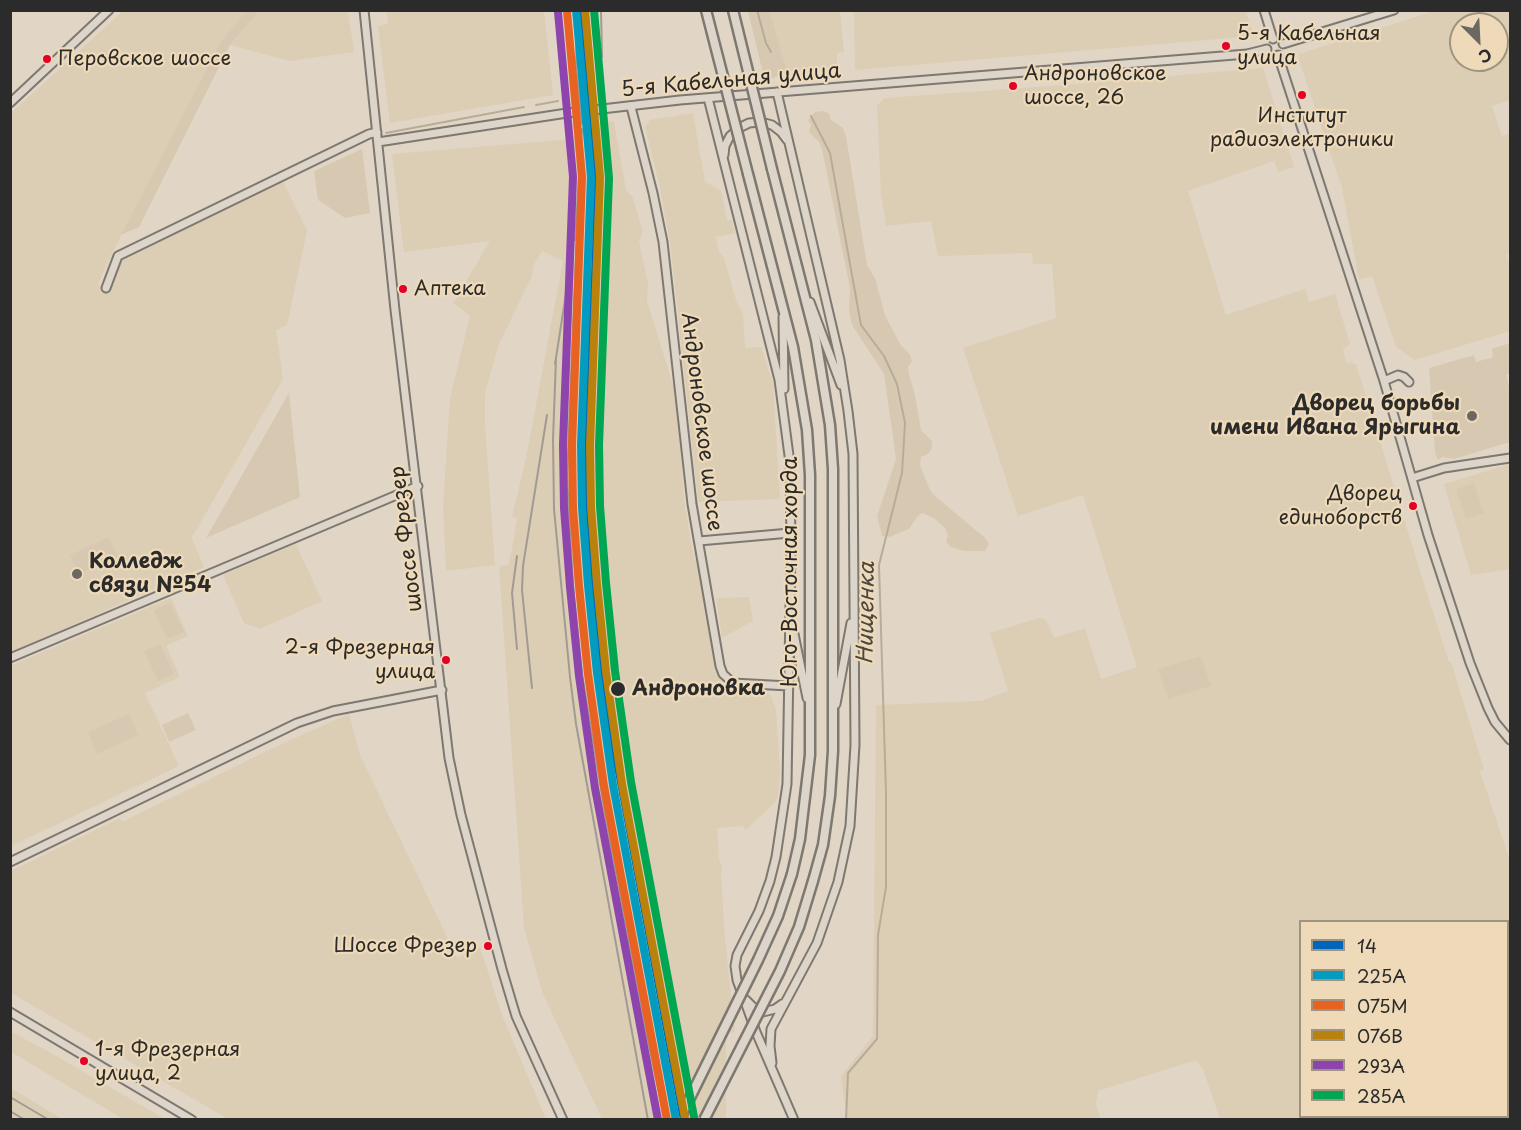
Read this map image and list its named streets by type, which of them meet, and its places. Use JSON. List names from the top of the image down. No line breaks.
{"streets":{"main road":["Юго-Восточная хорда"],"street":["5-я Кабельная улица","Андроновское шоссе","шоссе Фрезер"]},"crossings":[["5-я Кабельная улица","Андроновское шоссе"],["5-я Кабельная улица","шоссе Фрезер"]],"water":["Нищенка"],"places":["5-я Кабельная улица","Перовское шоссе","Андроновское шоссе, 26","Институт радиоэлектроники","Аптека","Дворец борьбы имени Ивана Ярыгина","Дворец единоборств","Колледж связи №54","2-я Фрезерная улица","Андроновка","Шоссе Фрезер","1-я Фрезерная улица, 2"],"lines":["transit line 14","transit line 225А","transit line 076В","transit line 285А","transit line 075М","transit line 293А"],"legend":["14","225А","075М","076В","293А","285А"],"north":"bottom right"}
